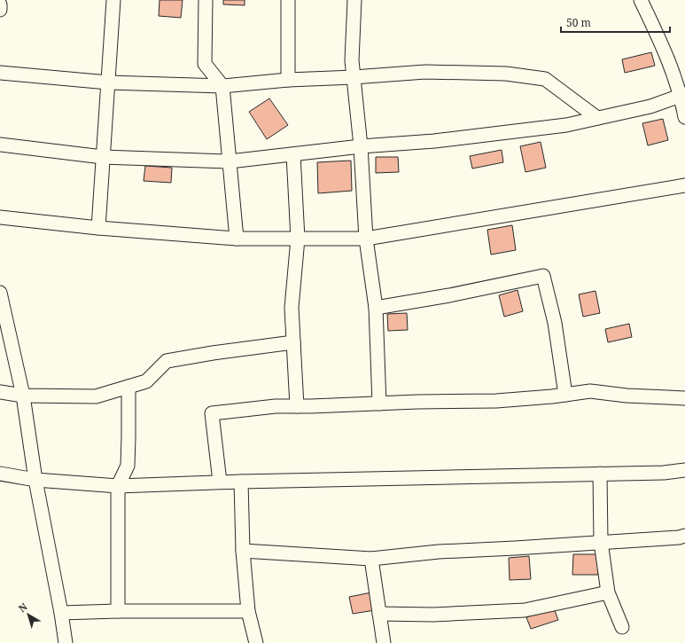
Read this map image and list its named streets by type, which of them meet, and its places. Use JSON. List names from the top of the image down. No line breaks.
{"scale_bar":"50 m","north":"top left"}
